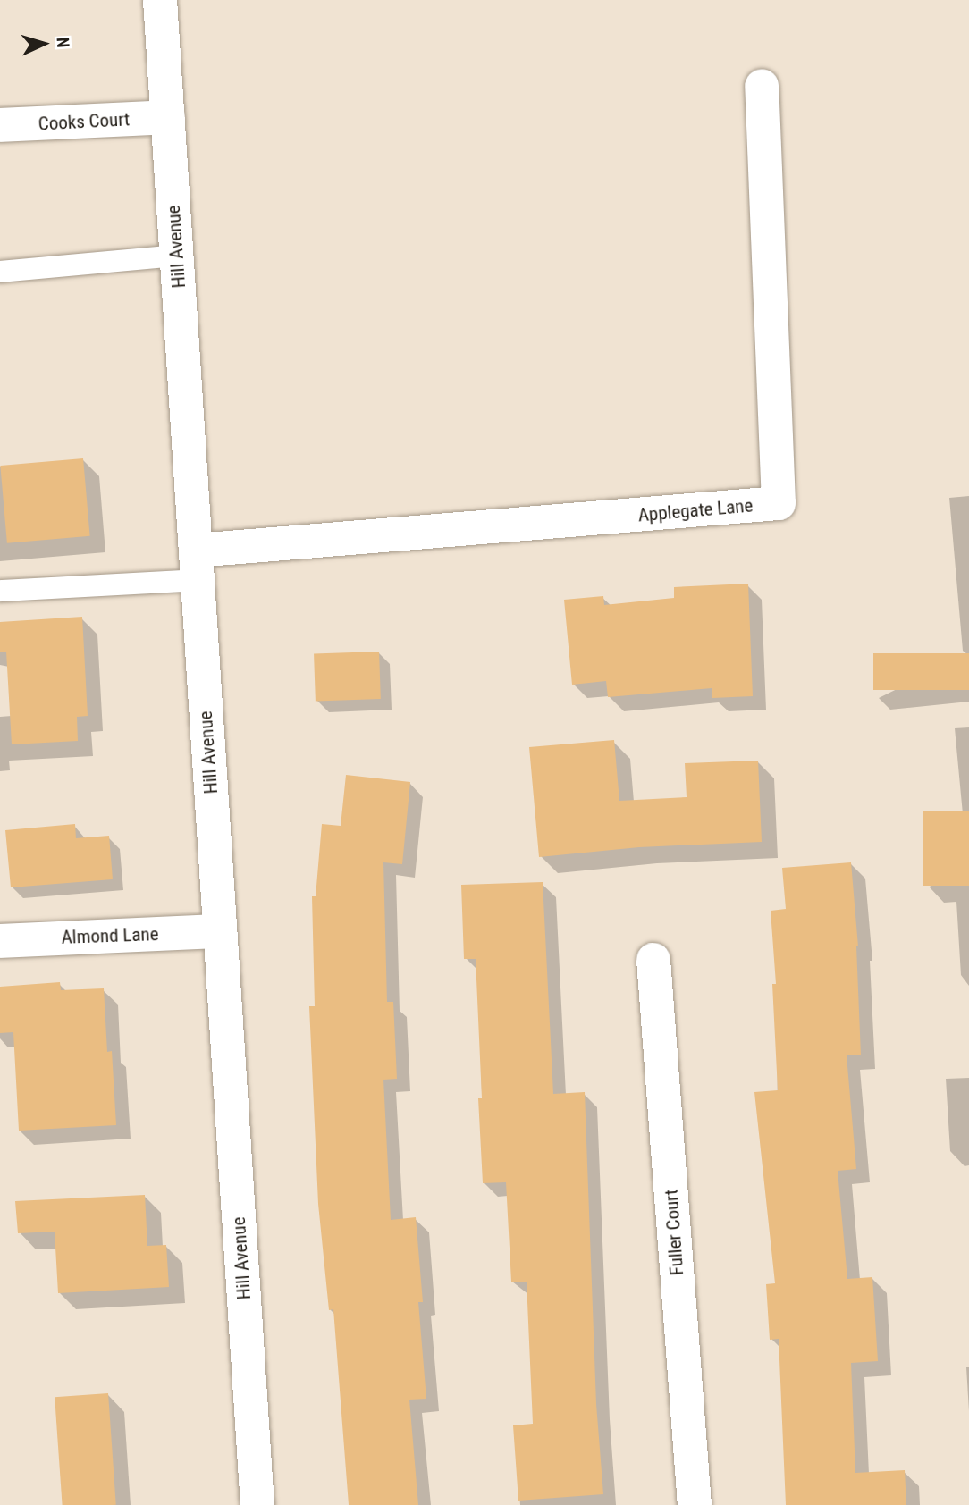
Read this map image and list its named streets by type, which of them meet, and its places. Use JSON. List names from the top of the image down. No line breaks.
{"streets":{"street":["Cooks Court","Hill Avenue","Applegate Lane","Almond Lane","Fuller Court"]},"crossings":[["Cooks Court","Hill Avenue"],["Hill Avenue","Applegate Lane"],["Hill Avenue","Almond Lane"]],"north":"right"}
